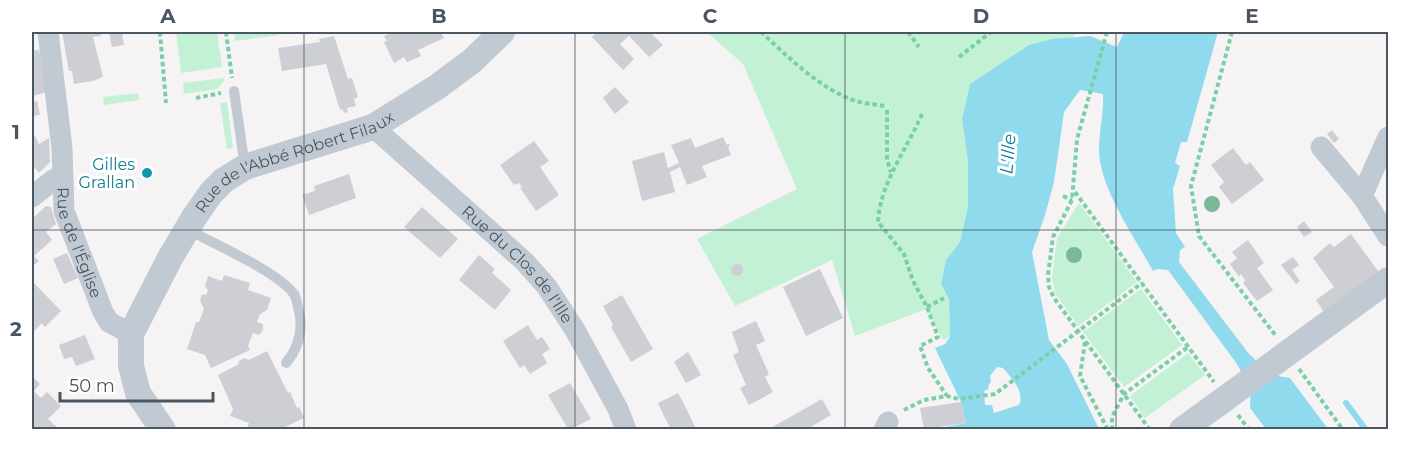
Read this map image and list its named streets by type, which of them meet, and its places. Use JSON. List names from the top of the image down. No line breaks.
{"streets":{"street":["Rue de l'Abbé Robert Filaux","Rue de l'Église","Rue du Clos de l'Ille"]},"crossings":[["Rue de l'Abbé Robert Filaux","Rue de l'Église"],["Rue de l'Abbé Robert Filaux","Rue du Clos de l'Ille"]],"water":["L'Ille"],"places":["Gilles Grallan"],"scale_bar":"50 m","grid":{"columns":["A","B","C","D","E"],"rows":["1","2"]}}
